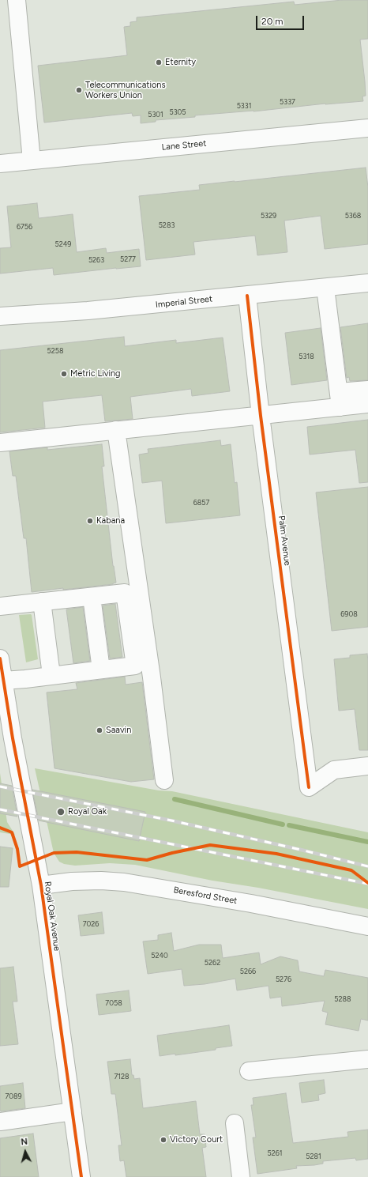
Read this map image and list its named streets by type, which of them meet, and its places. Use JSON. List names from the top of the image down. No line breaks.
{"streets":{"street":["Lane Street","Imperial Street","Palm Avenue","Beresford Street","Royal Oak Avenue"]},"crossings":[["Imperial Street","Palm Avenue"],["Beresford Street","Royal Oak Avenue"]],"places":["Eternity","Telecommunications Workers Union","Metric Living","Kabana","Saavin","Royal Oak","Victory Court"],"house_numbers":["5337","5331","5305","5301","5329","5368","5283","6756","5249","5277","5263","5258","5318","6857","6908","7026","5240","5262","5266","5276","5288","7058","7128","7089","5261","5281"],"scale_bar":"20 m","north":"top"}
